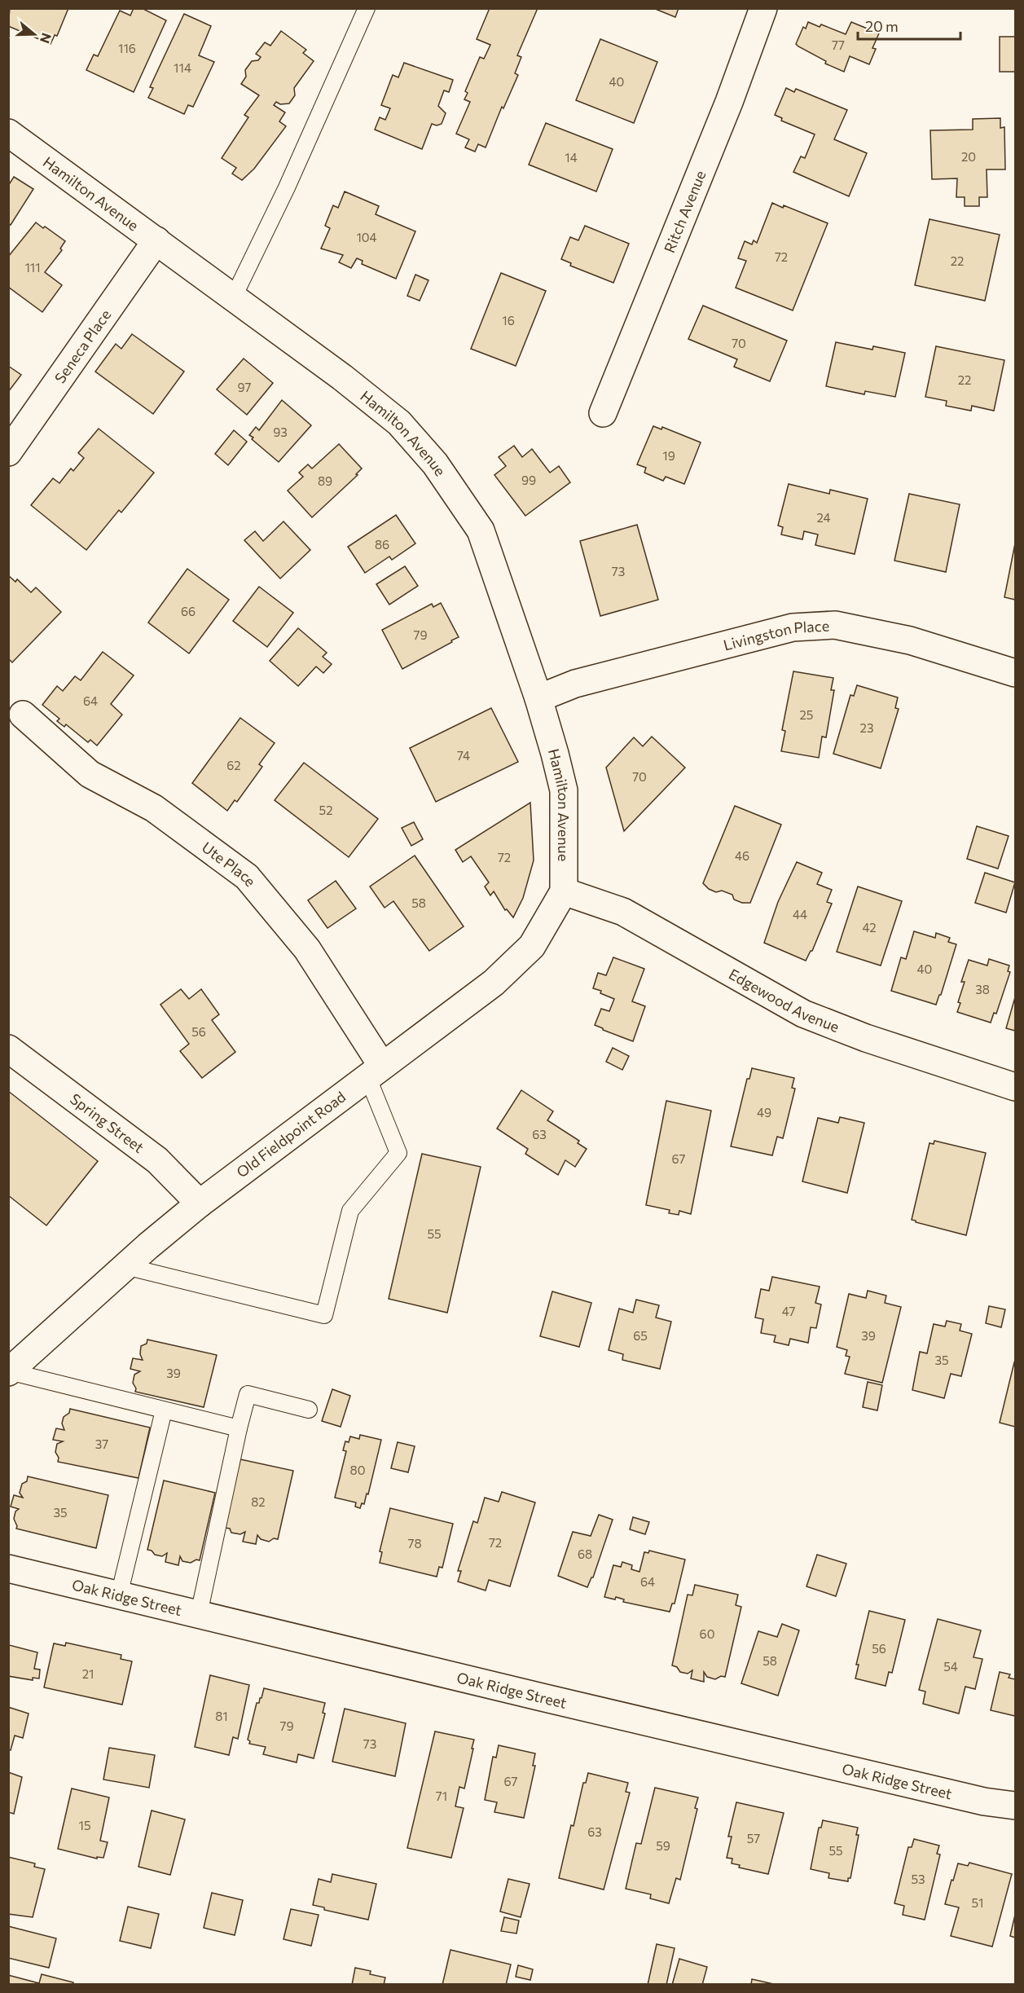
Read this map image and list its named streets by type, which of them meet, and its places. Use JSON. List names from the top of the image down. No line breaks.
{"streets":{"street":["Hamilton Avenue","Ritch Avenue","Seneca Place","Livingston Place","Ute Place","Edgewood Avenue","Spring Street","Old Fieldpoint Road","Oak Ridge Street"]},"crossings":[["Hamilton Avenue","Seneca Place"],["Hamilton Avenue","Livingston Place"],["Hamilton Avenue","Edgewood Avenue"],["Hamilton Avenue","Old Fieldpoint Road"],["Ute Place","Old Fieldpoint Road"],["Edgewood Avenue","Old Fieldpoint Road"],["Spring Street","Old Fieldpoint Road"]],"house_numbers":["77","116","114","40","20","14","104","72","22","111","16","70","22","97","93","19","99","89","24","86","73","66","79","64","25","23","74","62","70","52","46","72","58","44","42","40","38","56","49","63","67","55","47","65","39","35","39","37","80","82","35","72","78","68","64","60","56","58","54","21","81","79","73","67","71","15","63","57","59","55","53","51"],"scale_bar":"20 m","north":"right"}
